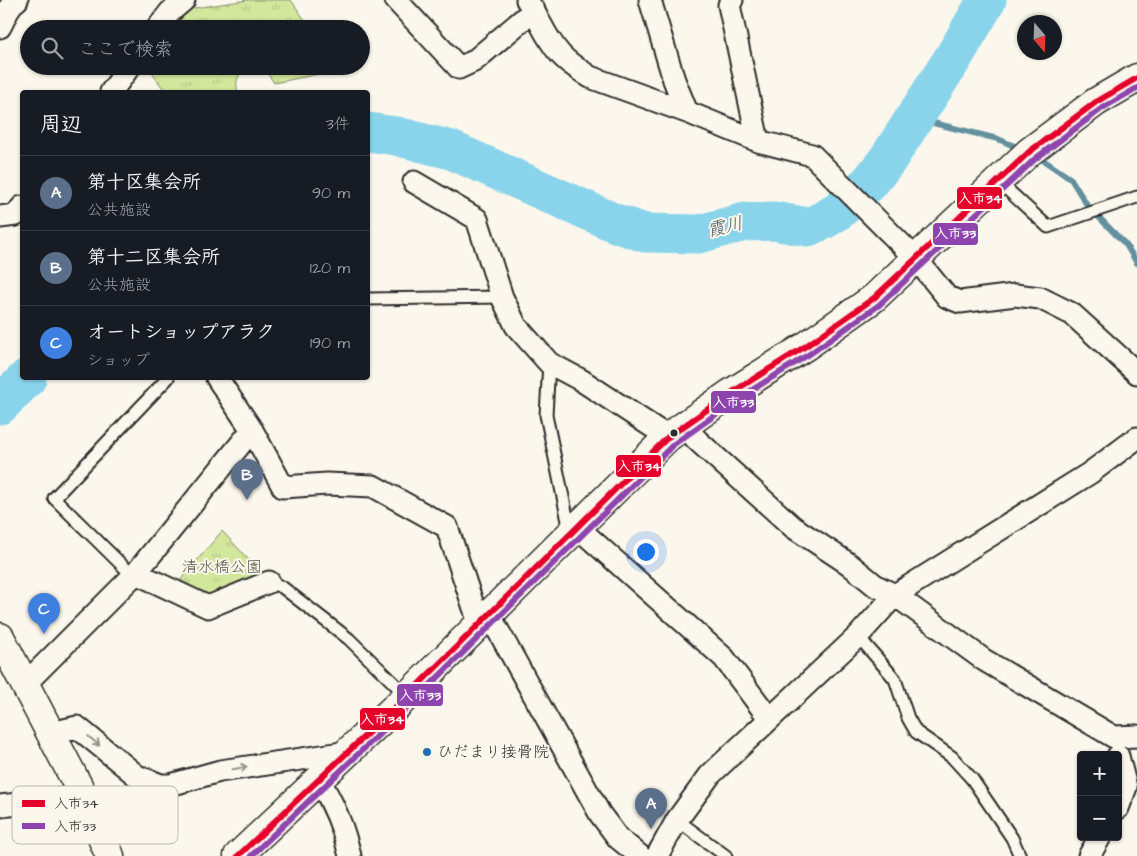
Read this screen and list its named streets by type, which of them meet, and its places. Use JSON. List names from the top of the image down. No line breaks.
{"water":["霞川"],"parks":["清水橋公園"],"places":["ひだまり接骨院"],"lines":["transit line 入市34","transit line 入市33"],"legend":["入市34","入市33"],"north":"bottom","page":{"search":"ここで検索","heading":["周辺","3件"],"list":[{"mark":"A","name":"第十区集会所","note":"公共施設","value":"90 m"},{"mark":"B","name":"第十二区集会所","note":"公共施設","value":"120 m"},{"mark":"C","name":"オートショップアラク","note":"ショップ","value":"190 m"}],"pins":["B","C","A"],"map_buttons":["+","−"]}}
